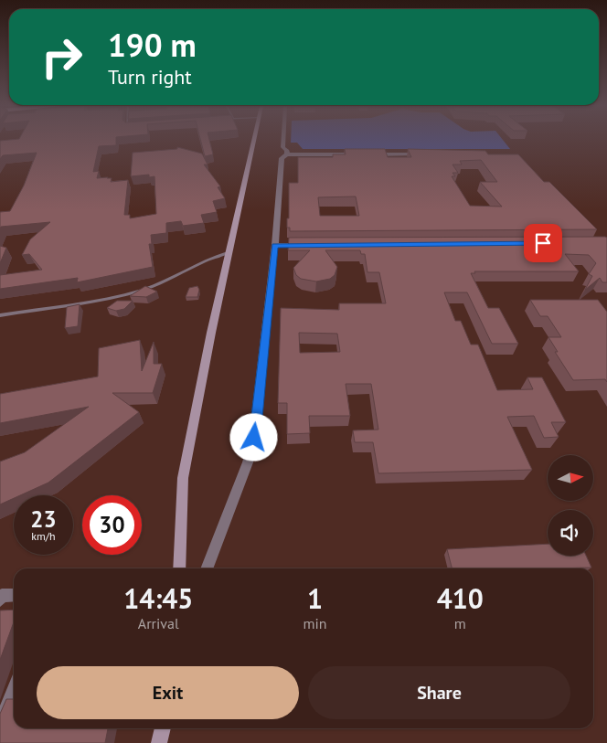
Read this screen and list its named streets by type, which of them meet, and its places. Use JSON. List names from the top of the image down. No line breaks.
{"north":"right","page":{"turn":["190 m","Turn right"],"speed":"23 km/h","limit":"30","eta":["14:45","Arrival","1","min","410","m"],"buttons":["Exit","Share"]}}
